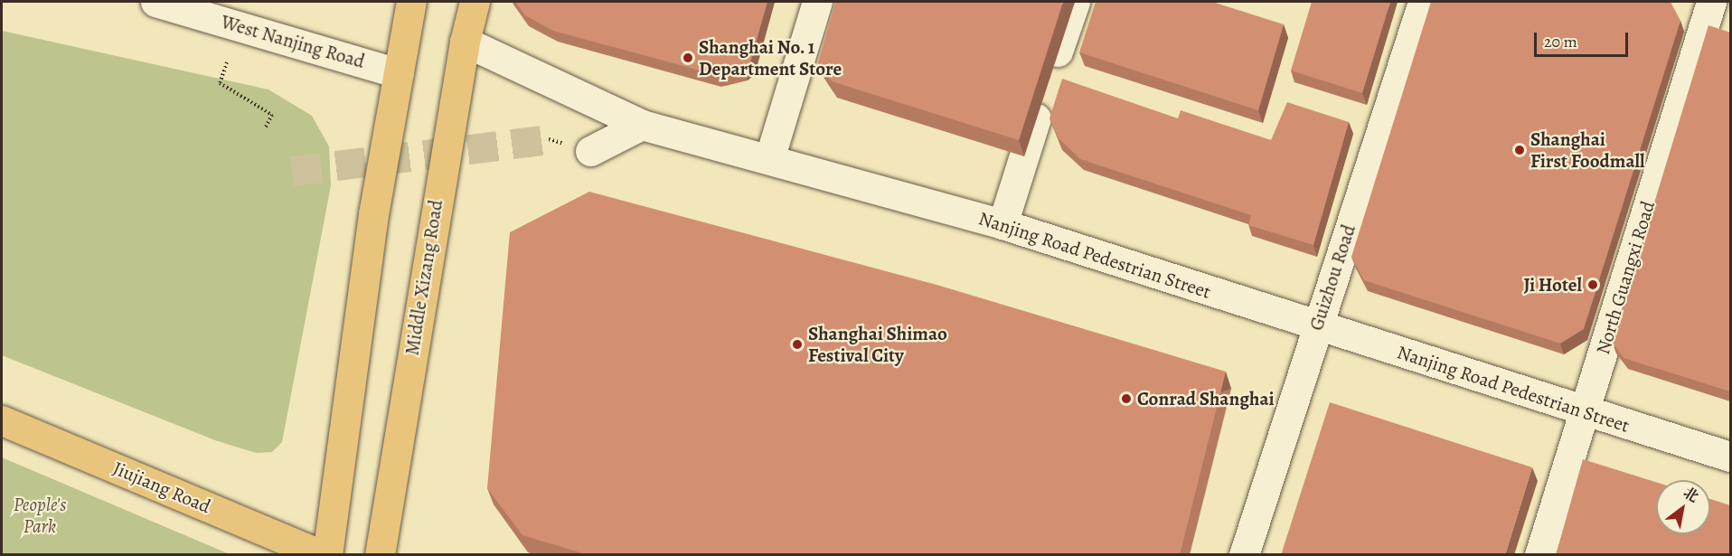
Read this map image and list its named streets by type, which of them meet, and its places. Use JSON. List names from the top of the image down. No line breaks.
{"streets":{"main road":["Middle Xizang Road","Jiujiang Road"],"street":["West Nanjing Road","Nanjing Road Pedestrian Street","Guizhou Road","North Guangxi Road"]},"crossings":[["Nanjing Road Pedestrian Street","Middle Xizang Road"],["Nanjing Road Pedestrian Street","Guizhou Road"],["Nanjing Road Pedestrian Street","North Guangxi Road"]],"parks":["People's Park"],"places":["Shanghai No. 1 Department Store","Shanghai First Foodmall","Ji Hotel","Shanghai Shimao Festival City","Conrad Shanghai"],"scale_bar":"20 m","north":"top right"}
